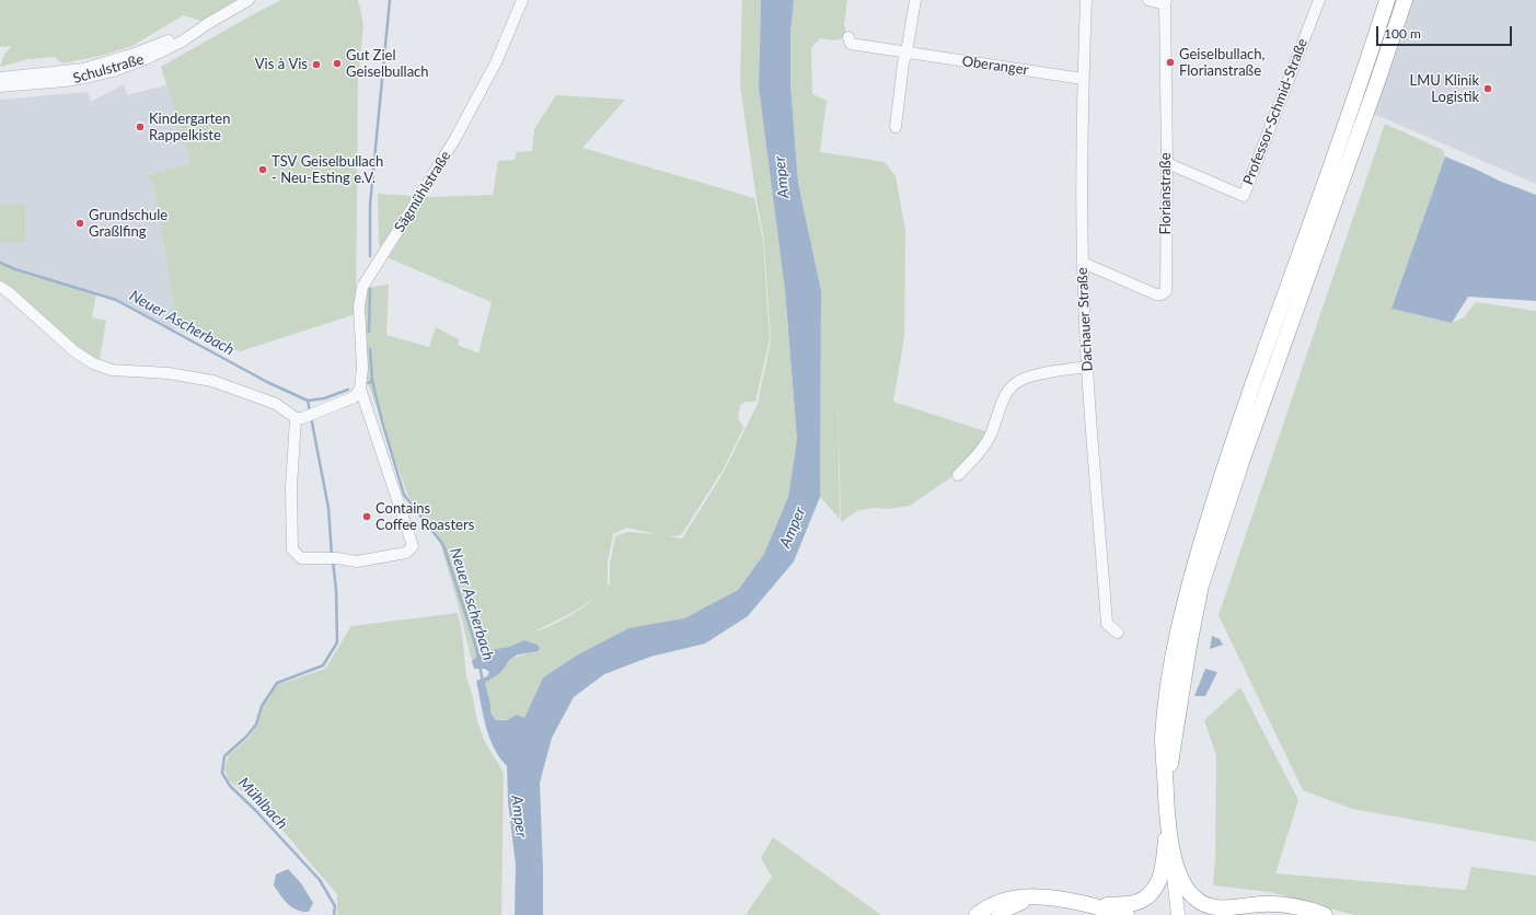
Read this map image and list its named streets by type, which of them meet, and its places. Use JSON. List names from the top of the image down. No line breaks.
{"streets":{"street":["Oberanger","Schulstraße","Professor-Schmid-Straße","Sägmühlstraße","Florianstraße","Dachauer Straße"]},"crossings":[["Oberanger","Dachauer Straße"],["Professor-Schmid-Straße","Florianstraße"],["Florianstraße","Dachauer Straße"]],"water":["Amper","Neuer Ascherbach","Mühlbach"],"places":["Geiselbullach, Florianstraße","Gut Ziel Geiselbullach","Vis à Vis","LMU Klinik Logistik","Kindergarten Rappelkiste","TSV Geiselbullach - Neu-Esting e.V.","Grundschule Graßlfing","Contains Coffee Roasters"],"scale_bar":"100 m"}
